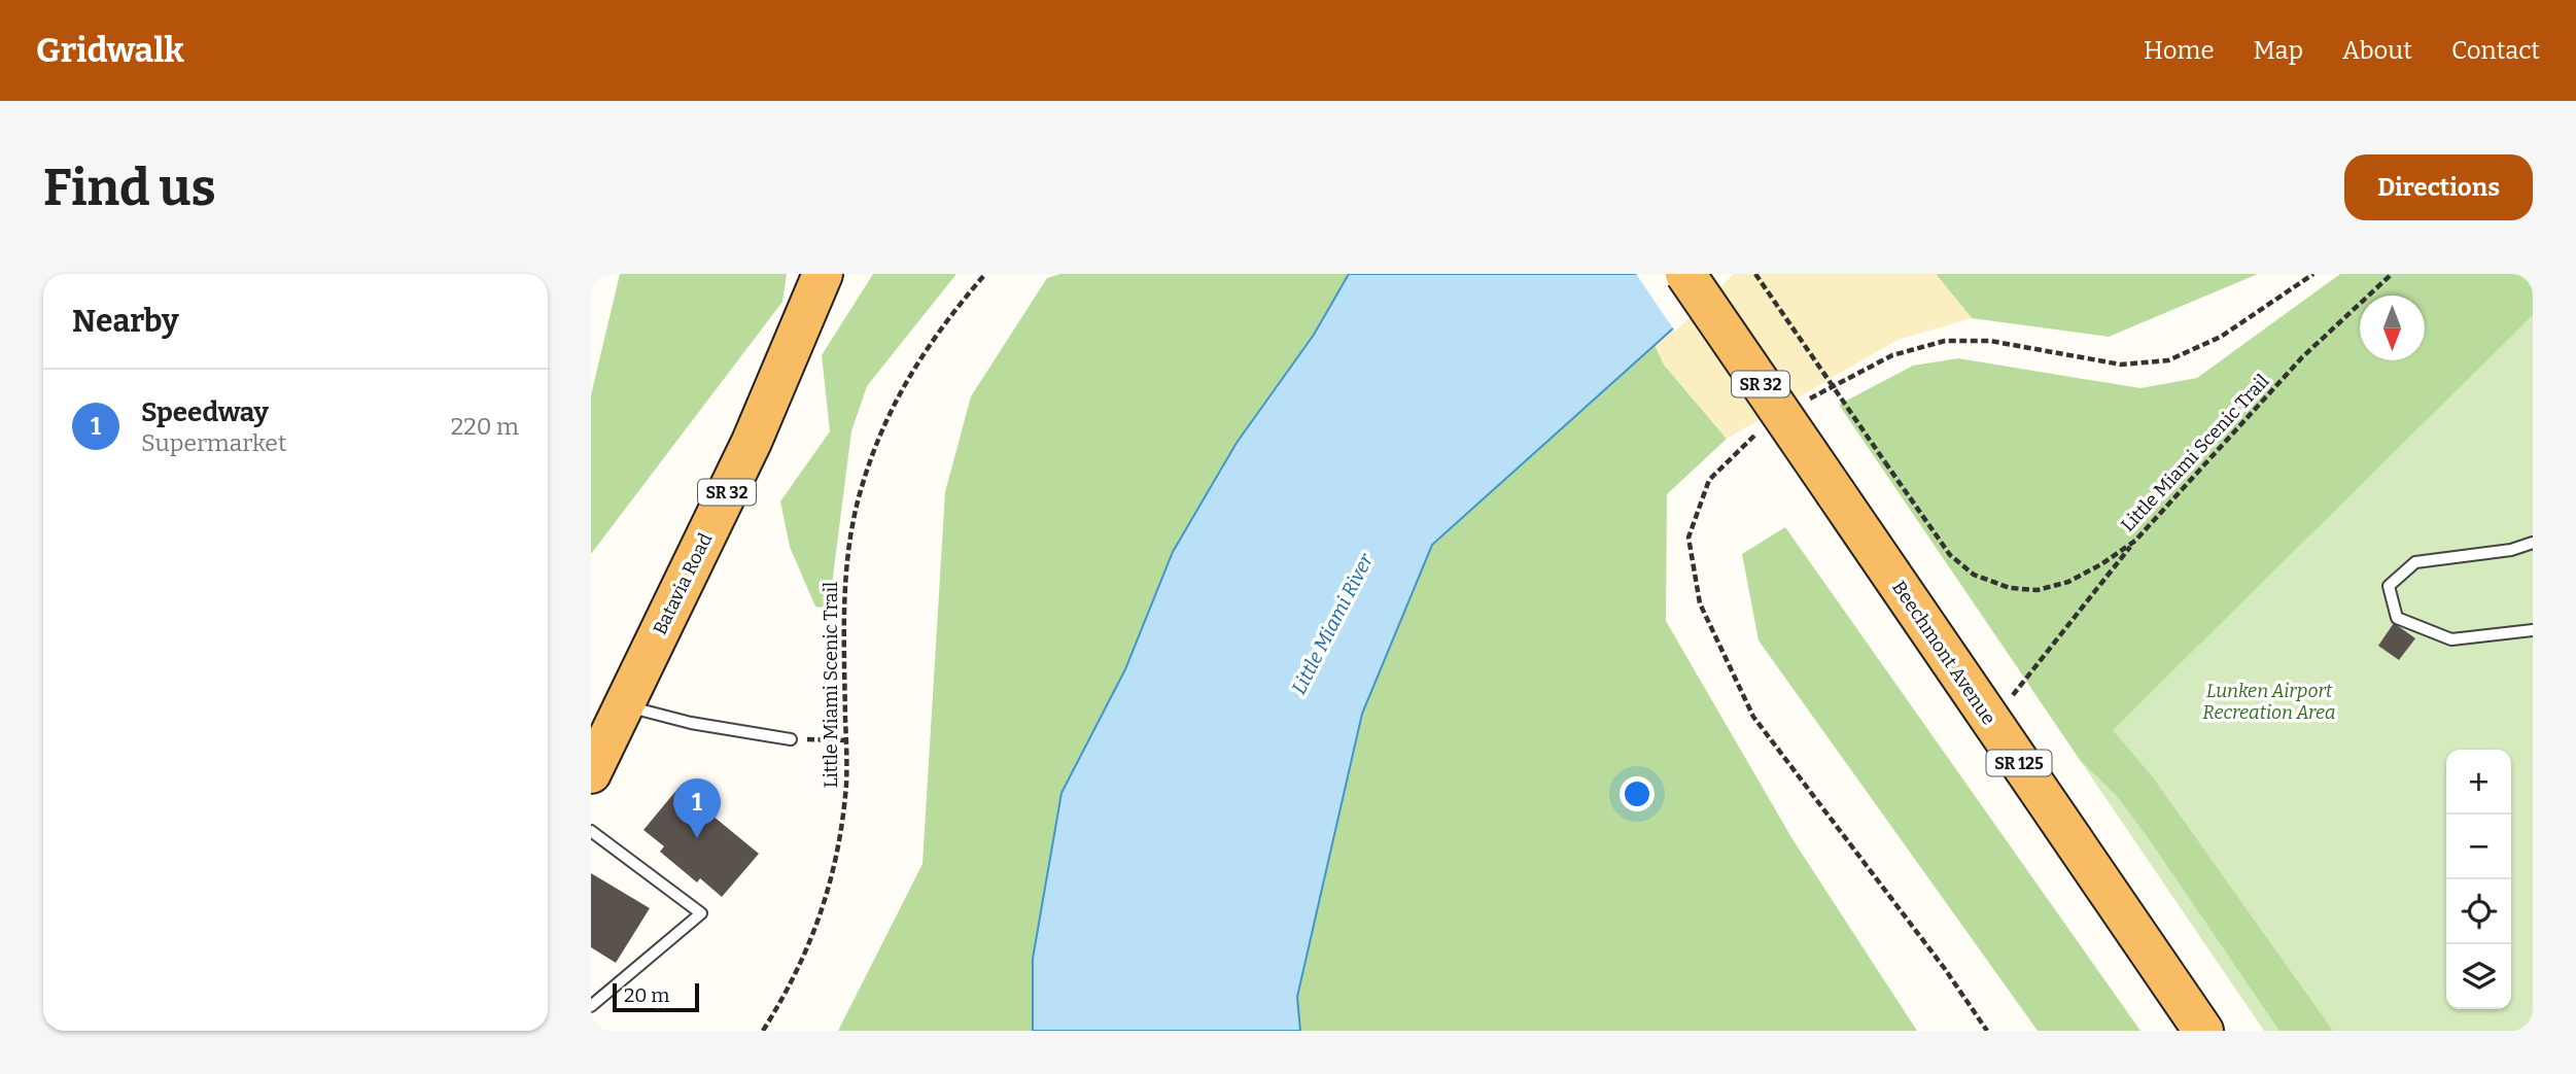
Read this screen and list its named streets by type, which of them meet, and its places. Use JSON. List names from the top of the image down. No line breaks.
{"streets":{"highway":["SR 32","Batavia Road","Beechmont Avenue","SR 125"],"path":["Little Miami Scenic Trail"]},"water":["Little Miami River"],"parks":["Lunken Airport Recreation Area"],"scale_bar":"20 m","north":"bottom","page":{"header":"Gridwalk","nav":["Home","Map","About","Contact"],"buttons":"Directions","title":"Find us","heading":"Nearby","list":[{"mark":"1","name":"Speedway","note":"Supermarket","value":"220 m"}],"map_buttons":["+","−"],"pins":"1","scale":"20 m"}}
